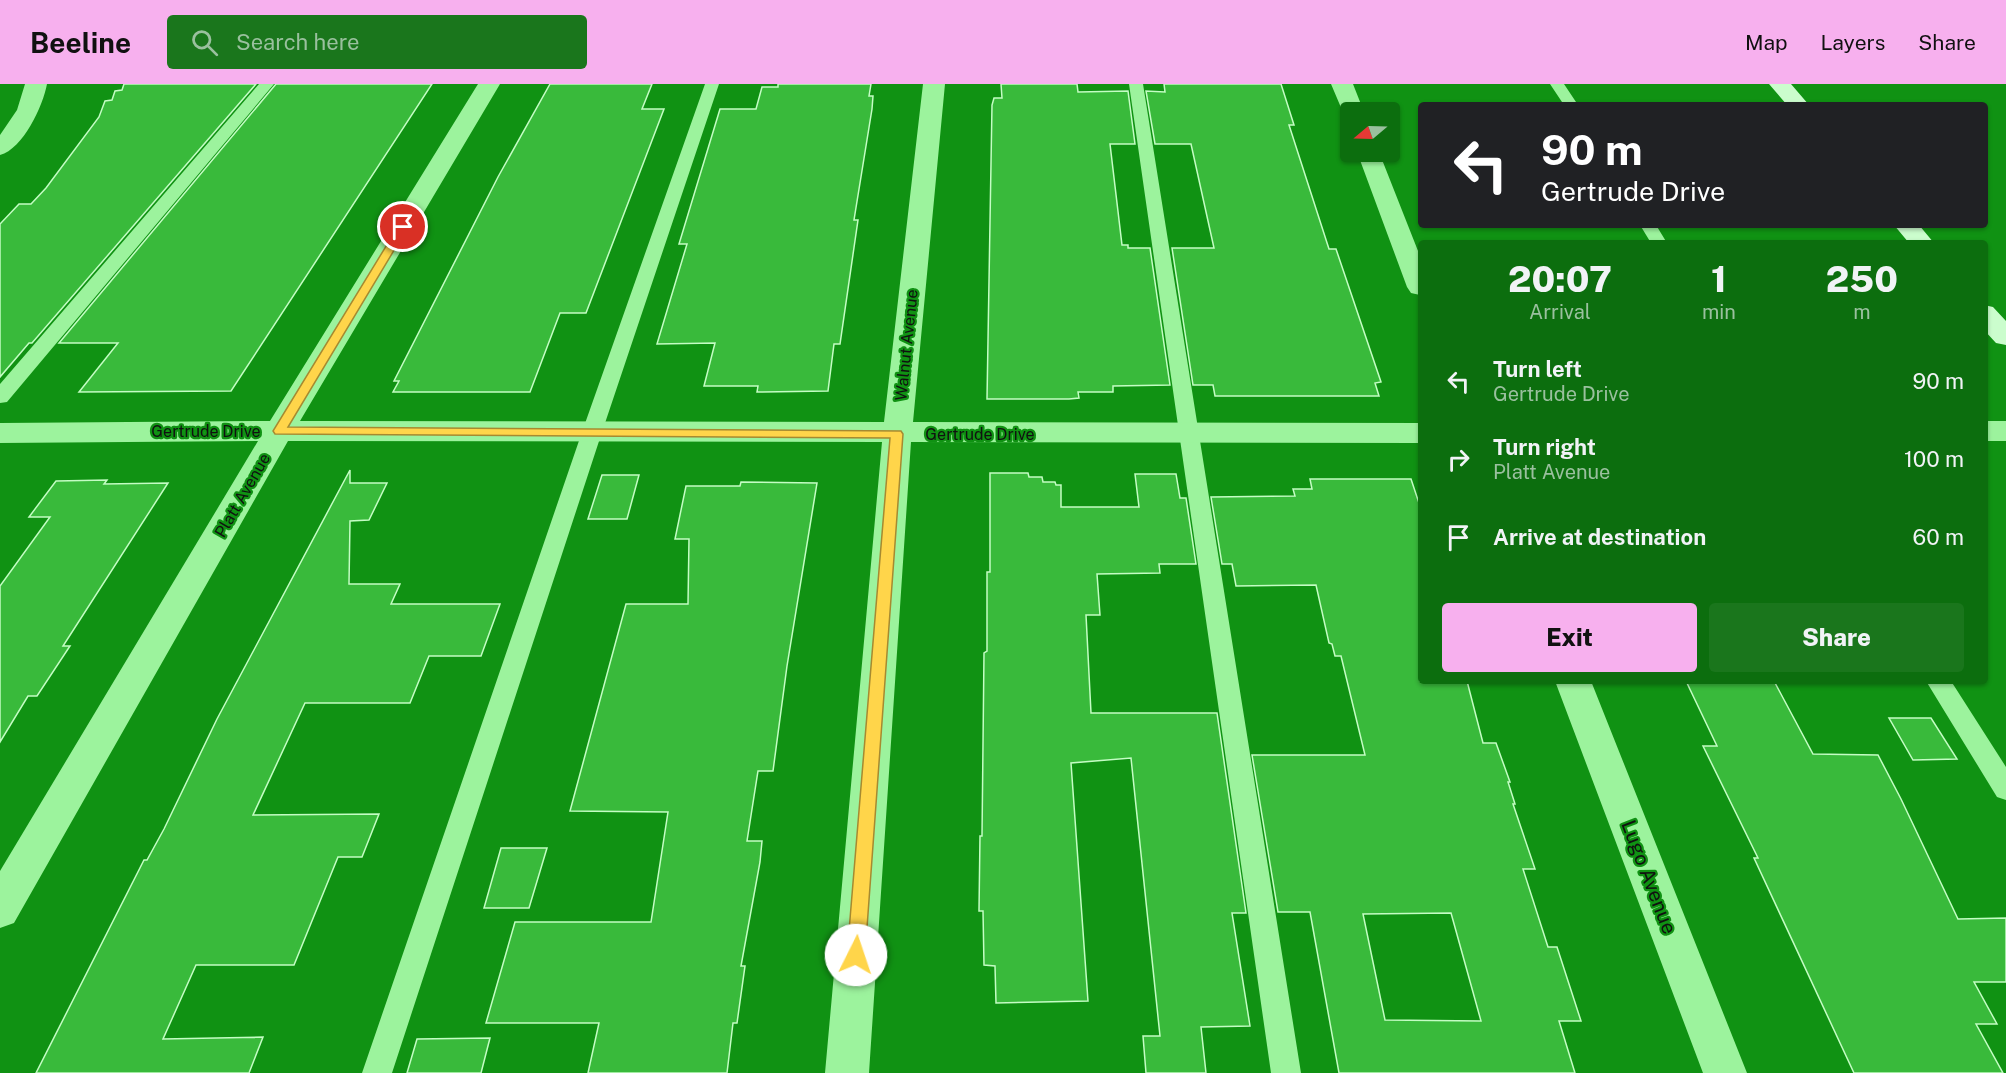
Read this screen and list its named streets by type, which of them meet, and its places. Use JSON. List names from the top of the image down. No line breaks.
{"streets":{"street":["Walnut Avenue","Gertrude Drive","Platt Avenue","Lugo Avenue"]},"crossings":[["Walnut Avenue","Gertrude Drive"],["Gertrude Drive","Platt Avenue"]],"north":"left","page":{"header":"Beeline","search":"Search here","nav":["Map","Layers","Share"],"turn":["90 m","Gertrude Drive"],"eta":["20:07","Arrival","1","min","250","m"],"list":[{"name":"Turn left","note":"Gertrude Drive","value":"90 m"},{"name":"Turn right","note":"Platt Avenue","value":"100 m"},{"name":"Arrive at destination","value":"60 m"}],"buttons":["Exit","Share"]}}
